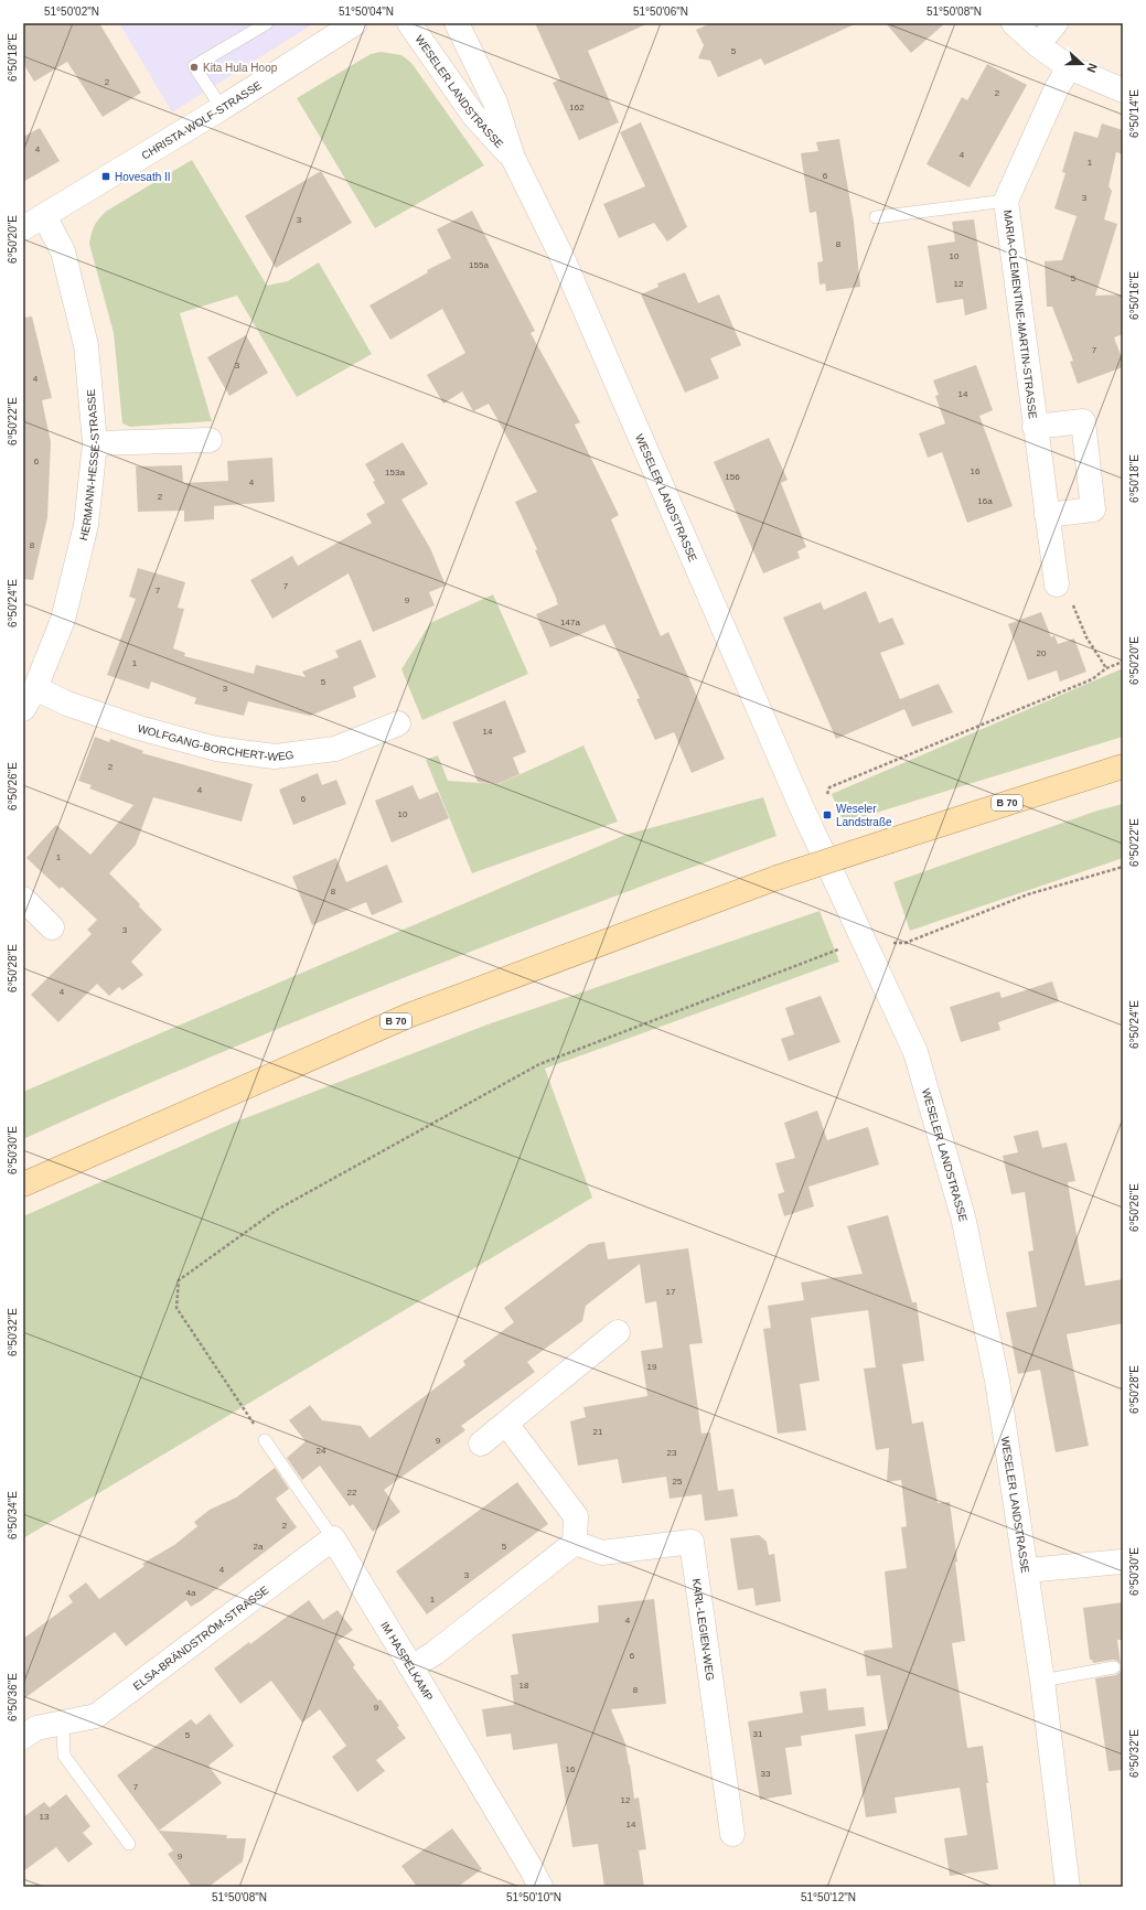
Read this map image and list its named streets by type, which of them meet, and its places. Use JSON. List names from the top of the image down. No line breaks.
{"streets":{"main road":["B 70"],"street":["WESELER LANDSTRASSE","CHRISTA-WOLF-STRASSE","MARIA-CLEMENTINE-MARTIN-STRASSE","HERMANN-HESSE-STRASSE","WOLFGANG-BORCHERT-WEG","KARL-LEGIEN-WEG","ELSA-BRÄNDSTRÖM-STRASSE","IM HASPELKAMP"]},"crossings":[["CHRISTA-WOLF-STRASSE","HERMANN-HESSE-STRASSE"],["HERMANN-HESSE-STRASSE","WOLFGANG-BORCHERT-WEG"],["ELSA-BRÄNDSTRÖM-STRASSE","IM HASPELKAMP"]],"places":{"other":["Kita Hula Hoop"],"transit":["Hovesath II","Weseler Landstraße"]},"house_numbers":["5","2","2","162","4","4","1","6","3","3","8","10","155a","5","12","7","3","4","14","6","16","153a","156","4","2","16a","8","7","7","9","147a","20","1","5","3","14","2","4","6","10","1","8","3","4","17","19","21","9","24","23","25","22","2","2a","5","4","3","4a","1","4","6","18","8","9","31","5","16","33","7","12","13","14","9"],"north":"right","coordinates":["51°50'02\"N","51°50'04\"N","51°50'06\"N","51°50'08\"N","6°50'18\"E","6°50'14\"E","6°50'20\"E","6°50'16\"E","6°50'22\"E","6°50'24\"E","6°50'26\"E","6°50'28\"E","6°50'30\"E","6°50'32\"E","6°50'34\"E","6°50'36\"E","51°50'10\"N","51°50'12\"N"]}
